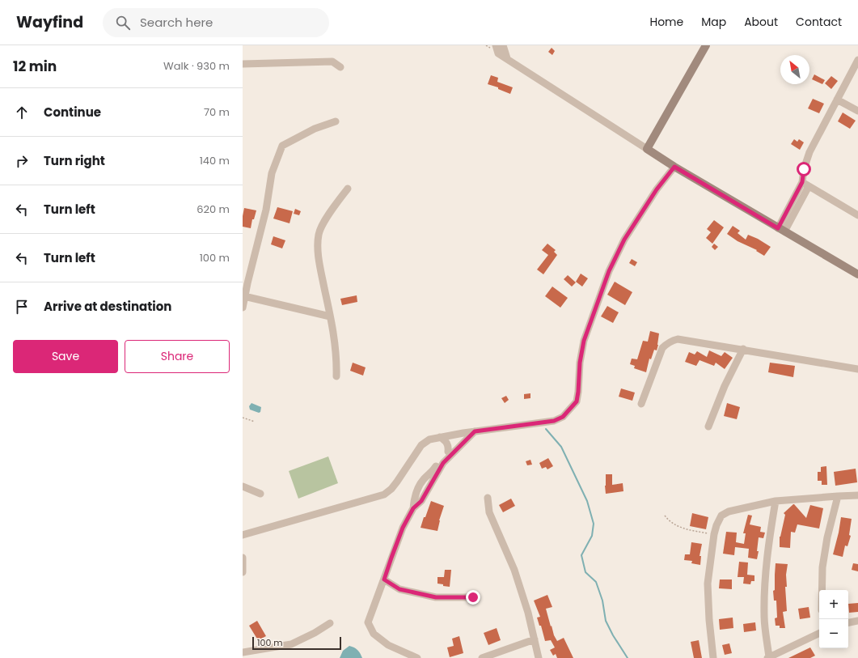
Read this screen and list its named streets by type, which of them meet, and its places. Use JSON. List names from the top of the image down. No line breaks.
{"scale_bar":"100 m","north":"top left","page":{"header":"Wayfind","search":"Search here","nav":["Home","Map","About","Contact"],"heading":["12 min","Walk · 930 m"],"list":[["Continue","70 m"],["Turn right","140 m"],["Turn left","620 m"],["Turn left","100 m"],"Arrive at destination"],"buttons":["Save","Share"],"map_buttons":["+","−"],"scale":"100 m"}}
